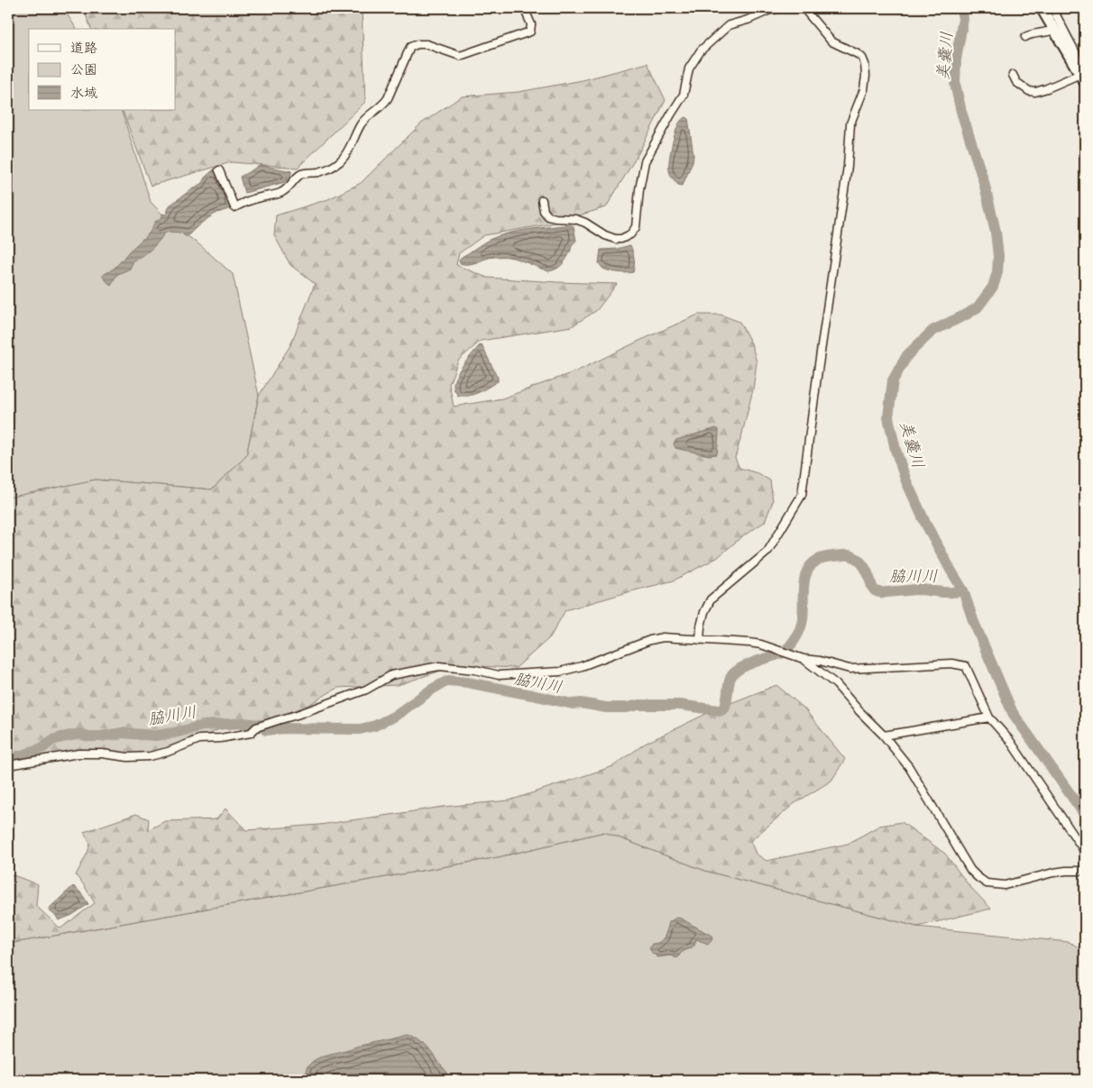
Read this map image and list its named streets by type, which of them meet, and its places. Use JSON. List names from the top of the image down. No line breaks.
{"water":["美嚢川","脇川川"],"legend":["道路","公園","水域"]}
